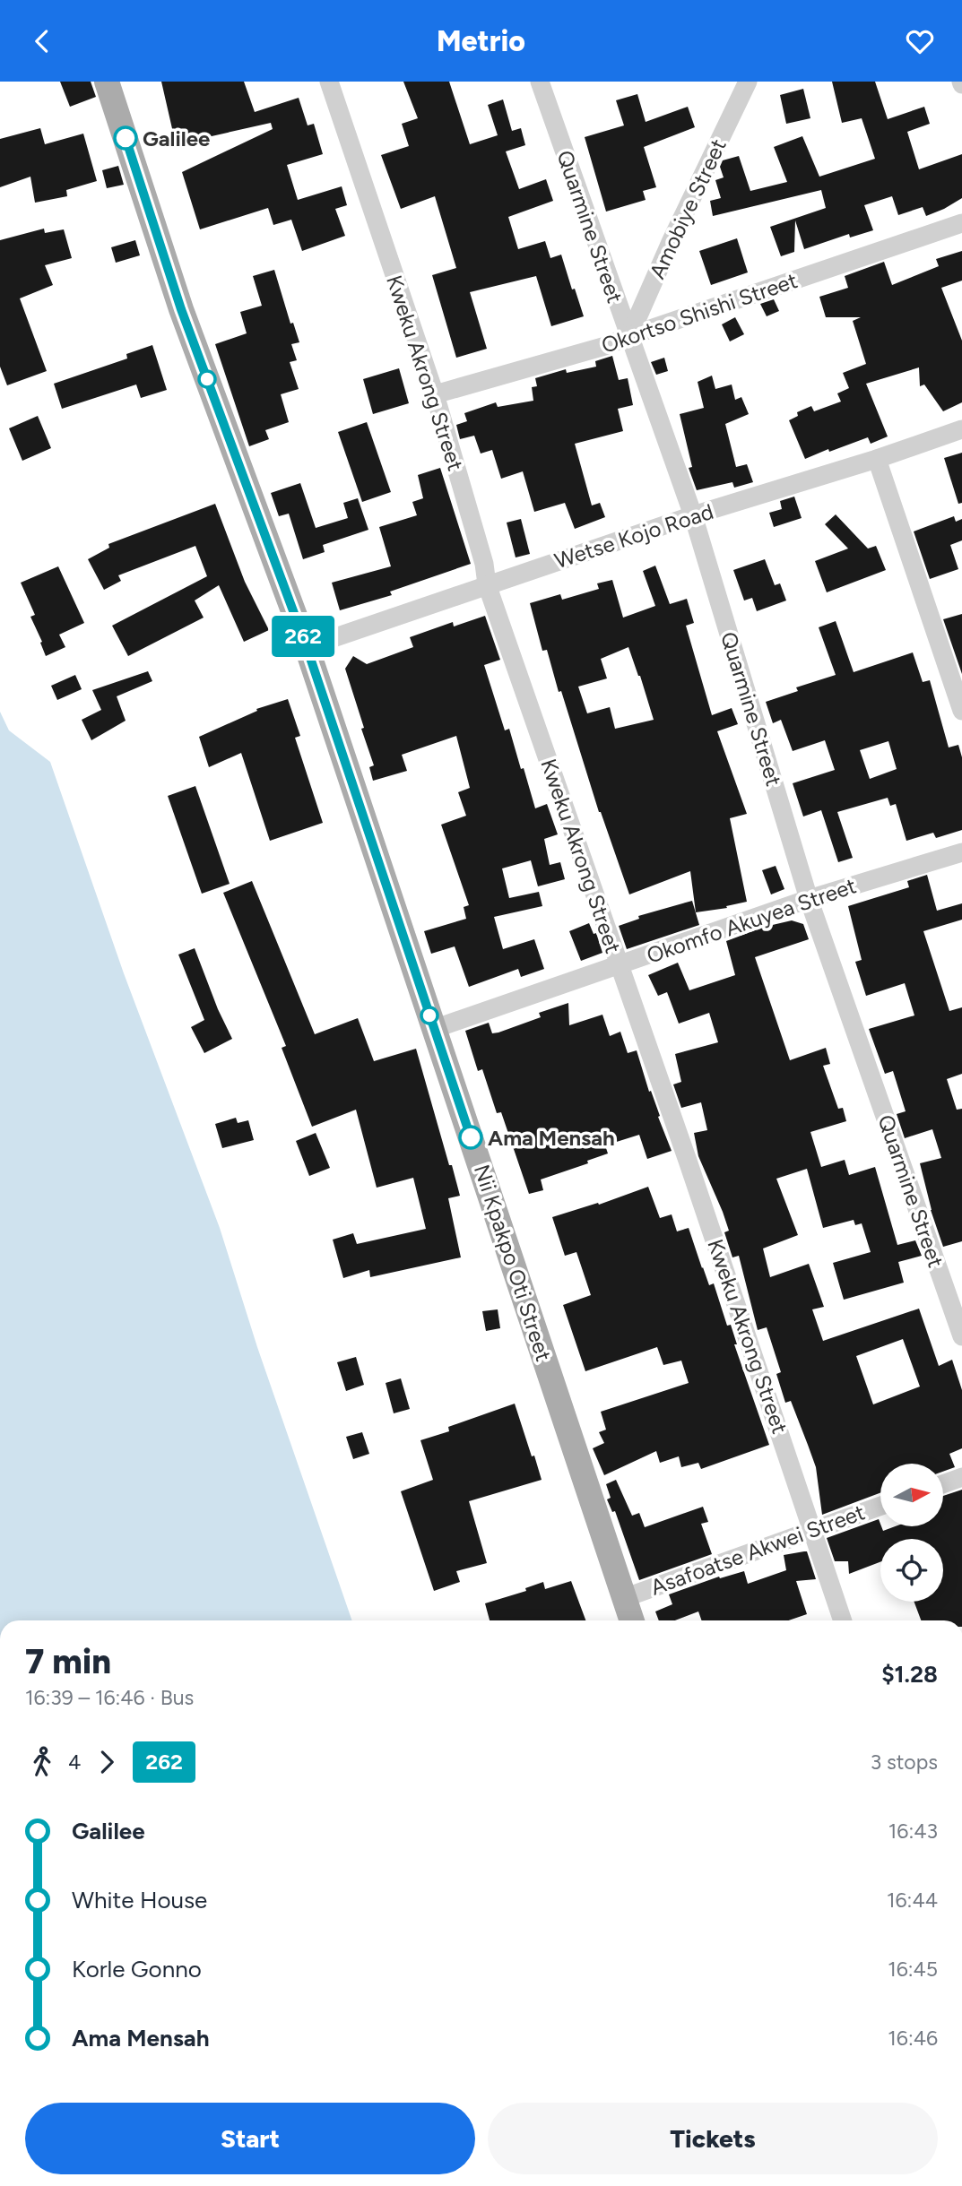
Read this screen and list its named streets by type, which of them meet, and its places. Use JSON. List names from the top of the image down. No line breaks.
{"streets":{"main road":["Nii Kpakpo Oti Street"],"street":["Amobiye Street","Quarmine Street","Okortso Shishi Street","Kweku Akrong Street","Wetse Kojo Road","Okomfo Akuyea Street","Asafoatse Akwei Street"]},"crossings":[["Amobiye Street","Quarmine Street"],["Amobiye Street","Okortso Shishi Street"],["Quarmine Street","Okortso Shishi Street"],["Quarmine Street","Wetse Kojo Road"],["Quarmine Street","Okomfo Akuyea Street"],["Okortso Shishi Street","Kweku Akrong Street"],["Kweku Akrong Street","Wetse Kojo Road"],["Kweku Akrong Street","Okomfo Akuyea Street"],["Kweku Akrong Street","Asafoatse Akwei Street"],["Wetse Kojo Road","Nii Kpakpo Oti Street"],["Okomfo Akuyea Street","Nii Kpakpo Oti Street"],["Nii Kpakpo Oti Street","Asafoatse Akwei Street"]],"places":["Galilee","Ama Mensah"],"lines":["bus line 262"],"north":"right","page":{"header":"Metrio","on_map":"262","heading":["7 min","16:39 – 16:46 · Bus","$1.28"],"legs":["4","262","3 stops"],"list":[{"name":"Galilee","value":"16:43"},{"name":"White House","value":"16:44"},{"name":"Korle Gonno","value":"16:45"},{"name":"Ama Mensah","value":"16:46"}],"buttons":["Start","Tickets"]}}
